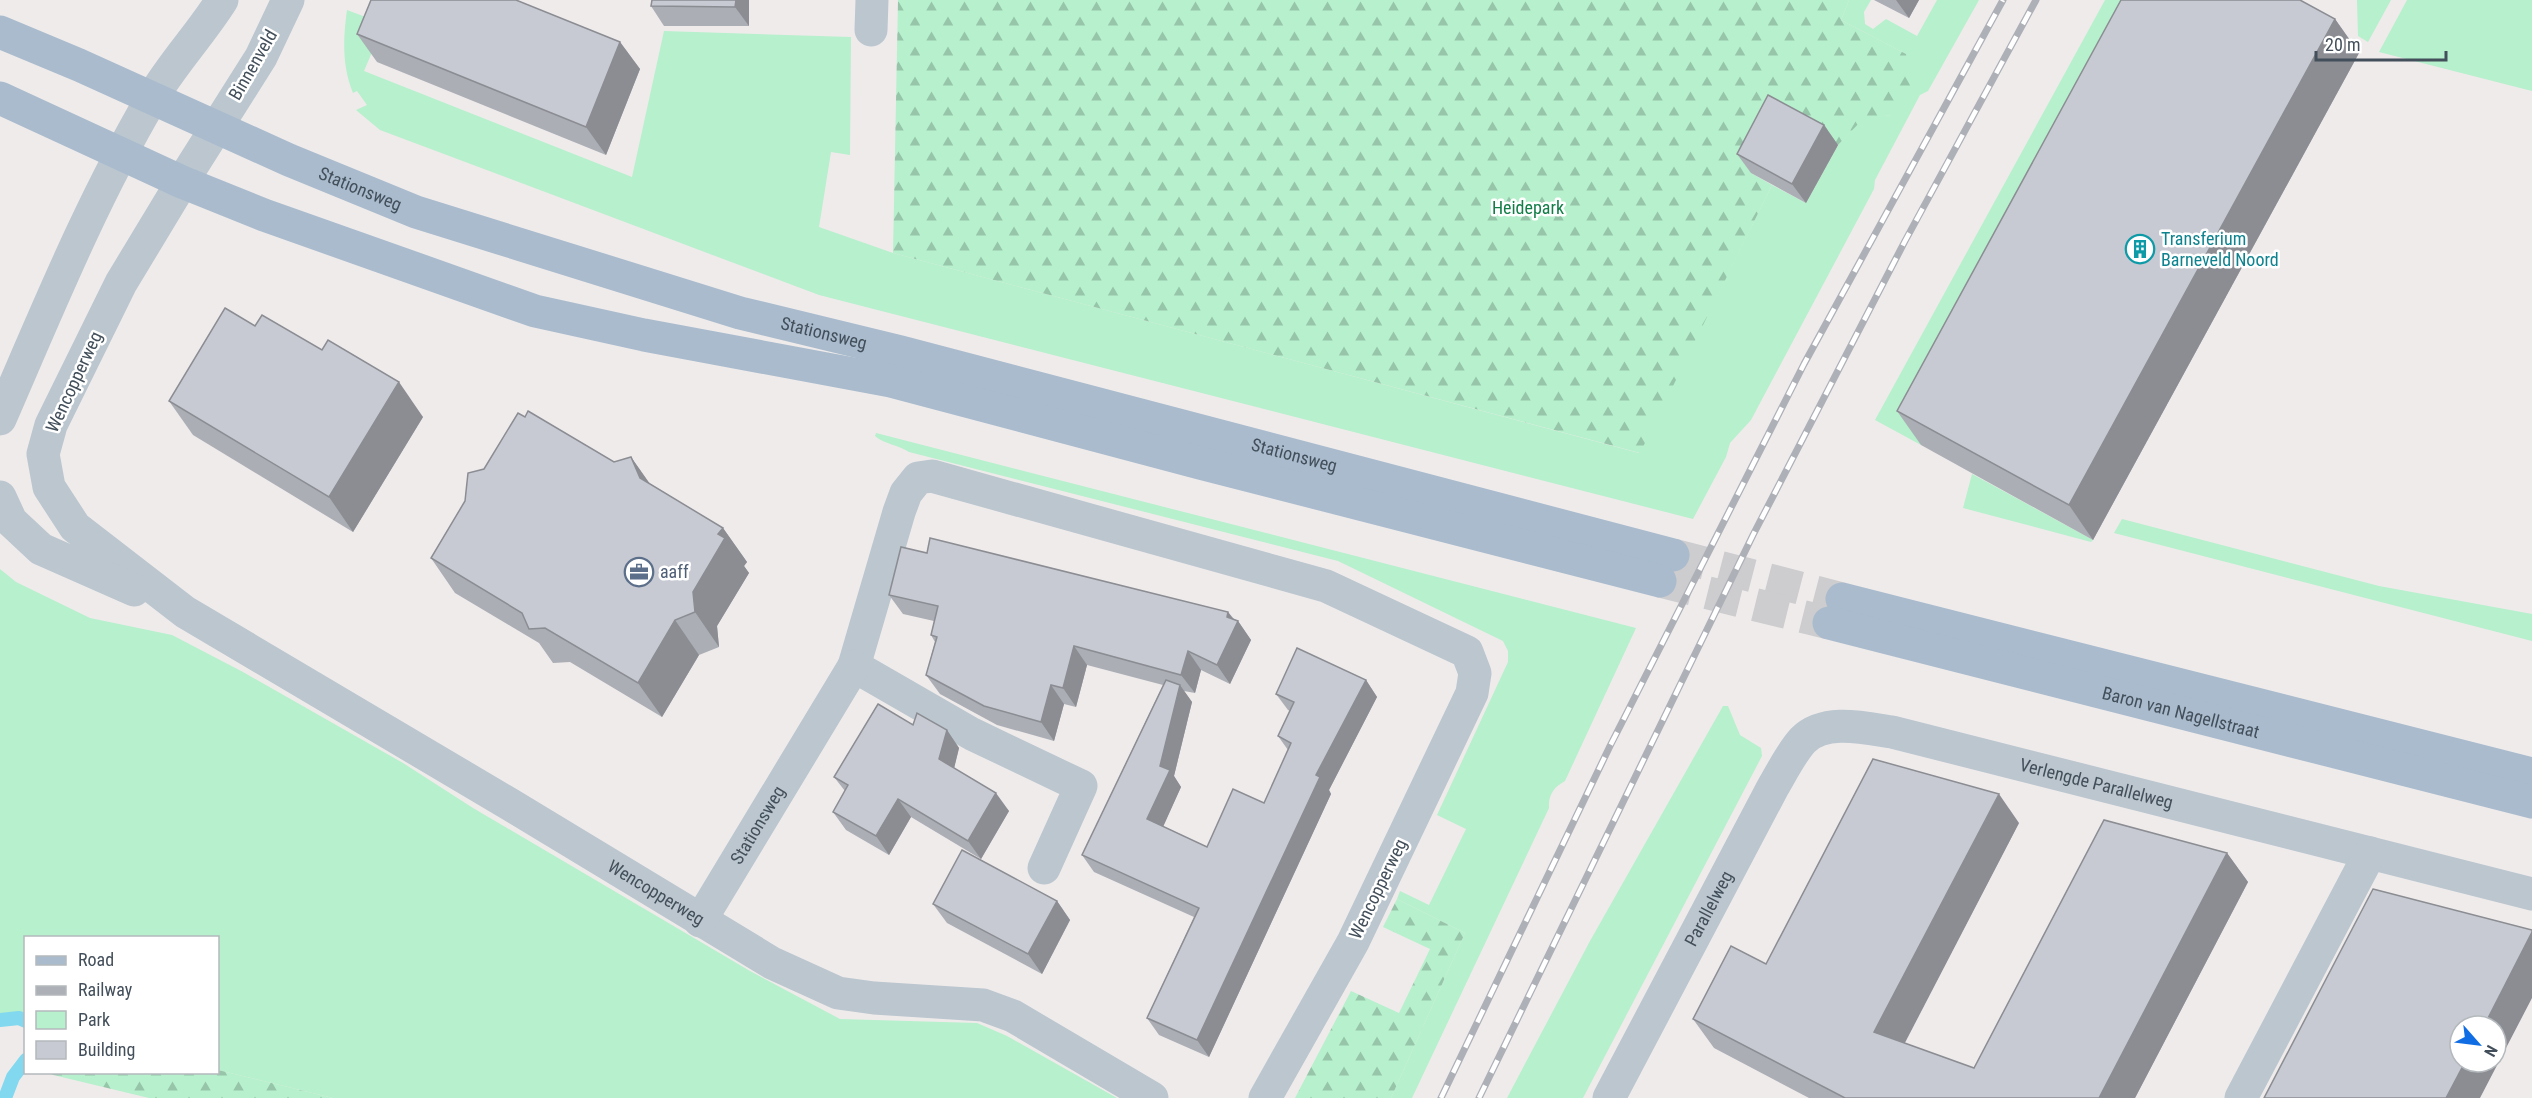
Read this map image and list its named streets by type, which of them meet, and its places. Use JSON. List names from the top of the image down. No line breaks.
{"streets":{"main road":["Stationsweg","Baron van Nagellstraat"],"street":["Binnenveld","Wencopperweg","Verlengde Parallelweg","Parallelweg"]},"crossings":[["Binnenveld","Stationsweg"],["Binnenveld","Wencopperweg"],["Stationsweg","Wencopperweg"],["Verlengde Parallelweg","Parallelweg"]],"parks":["Heidepark"],"places":{"building":["Transferium Barneveld Noord"],"office":["aaff"]},"legend":["Road","Railway","Park","Building"],"scale_bar":"20 m","north":"bottom right"}
